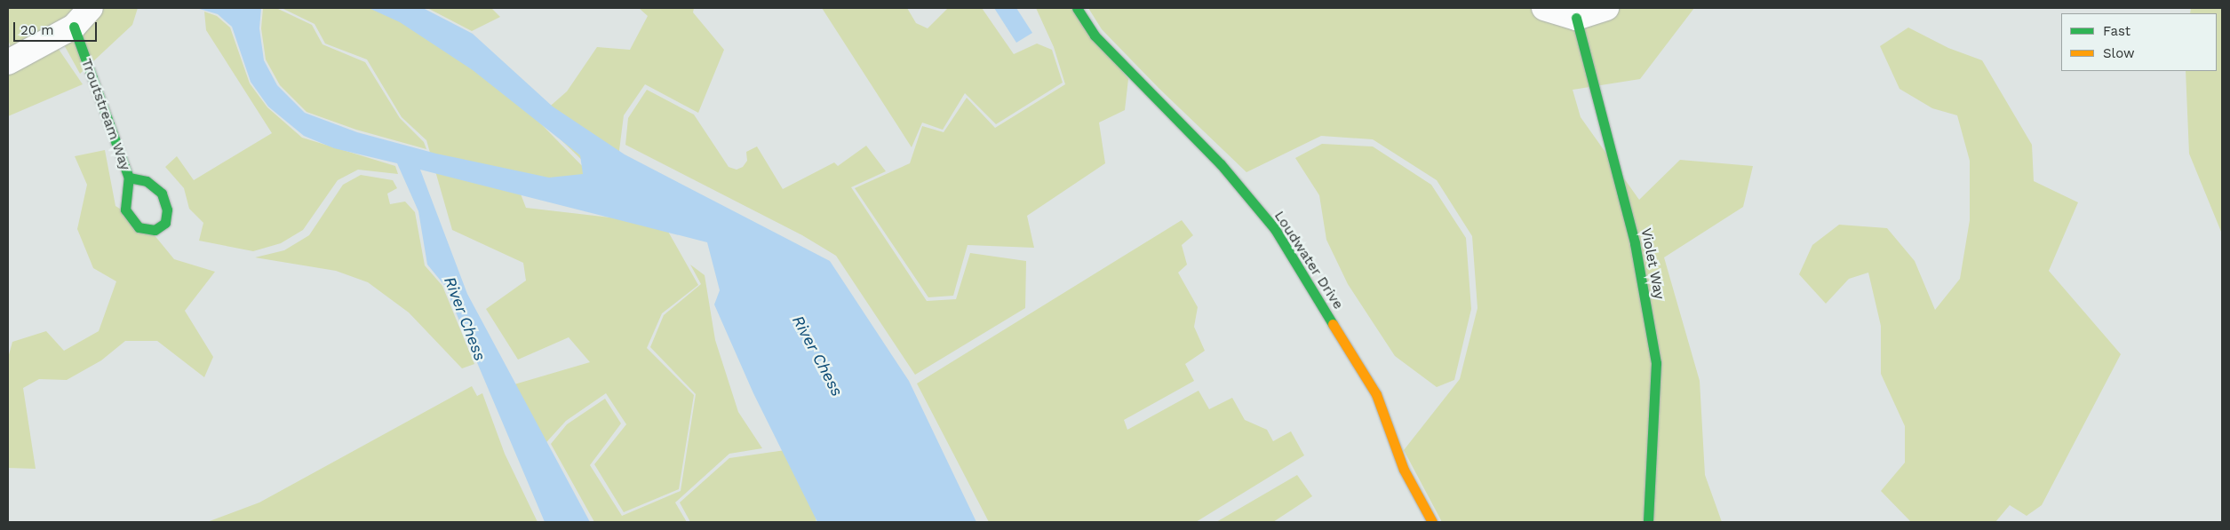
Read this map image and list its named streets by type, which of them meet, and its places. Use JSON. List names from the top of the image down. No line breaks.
{"streets":{"street":["Troutstream Way","Loudwater Drive","Violet Way"]},"water":["River Chess"],"legend":["Fast","Slow"],"scale_bar":"20 m"}
